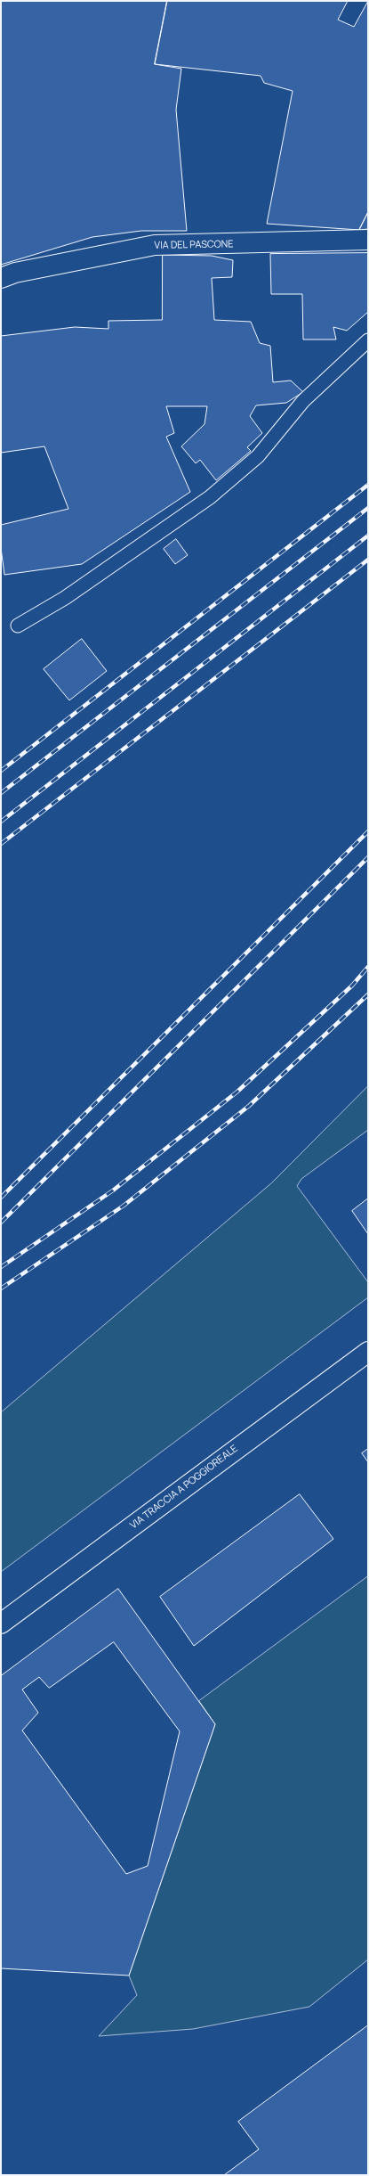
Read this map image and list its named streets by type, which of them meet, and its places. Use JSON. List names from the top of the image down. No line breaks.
{"streets":{"street":["VIA DEL PASCONE","VIA TRACCIA A POGGIOREALE"]}}
